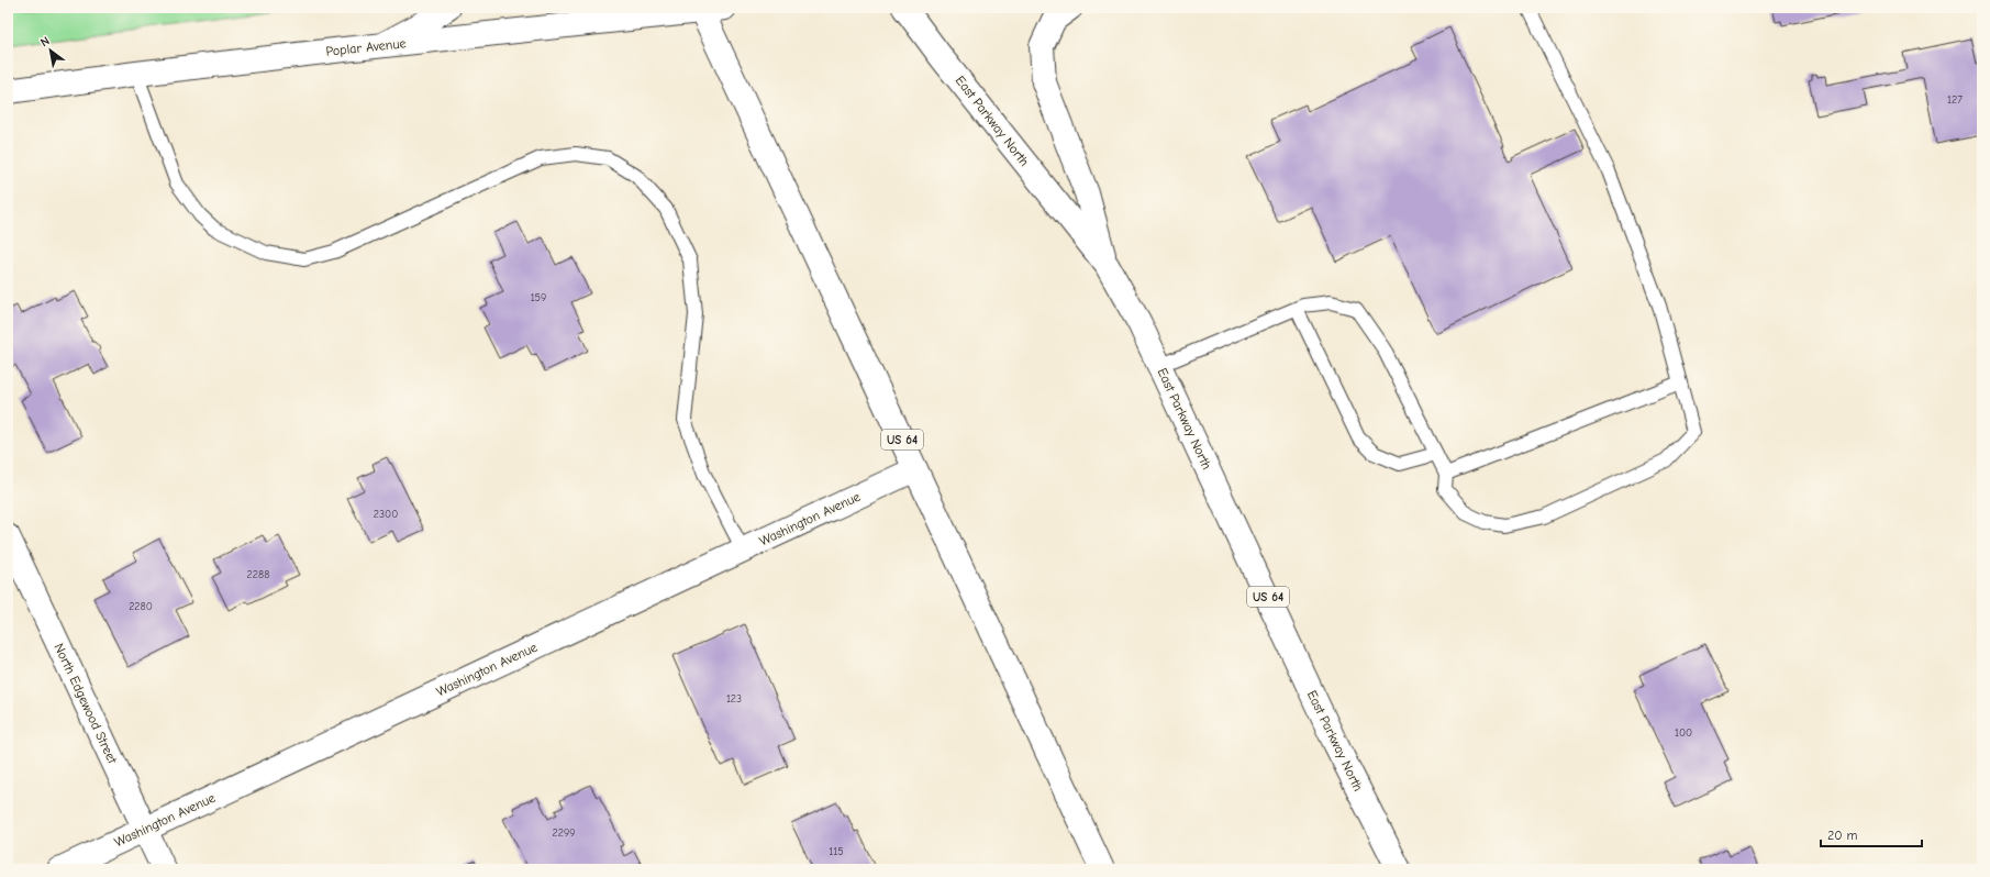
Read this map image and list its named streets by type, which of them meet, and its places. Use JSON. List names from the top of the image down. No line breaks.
{"streets":{"main road":["Poplar Avenue","East Parkway North","US 64","Washington Avenue","North Edgewood Street"]},"crossings":[["Poplar Avenue","US 64"],["US 64","Washington Avenue"],["Washington Avenue","North Edgewood Street"]],"house_numbers":["127","159","2300","2288","2280","123","100","2299","115"],"scale_bar":"20 m","north":"top left"}
